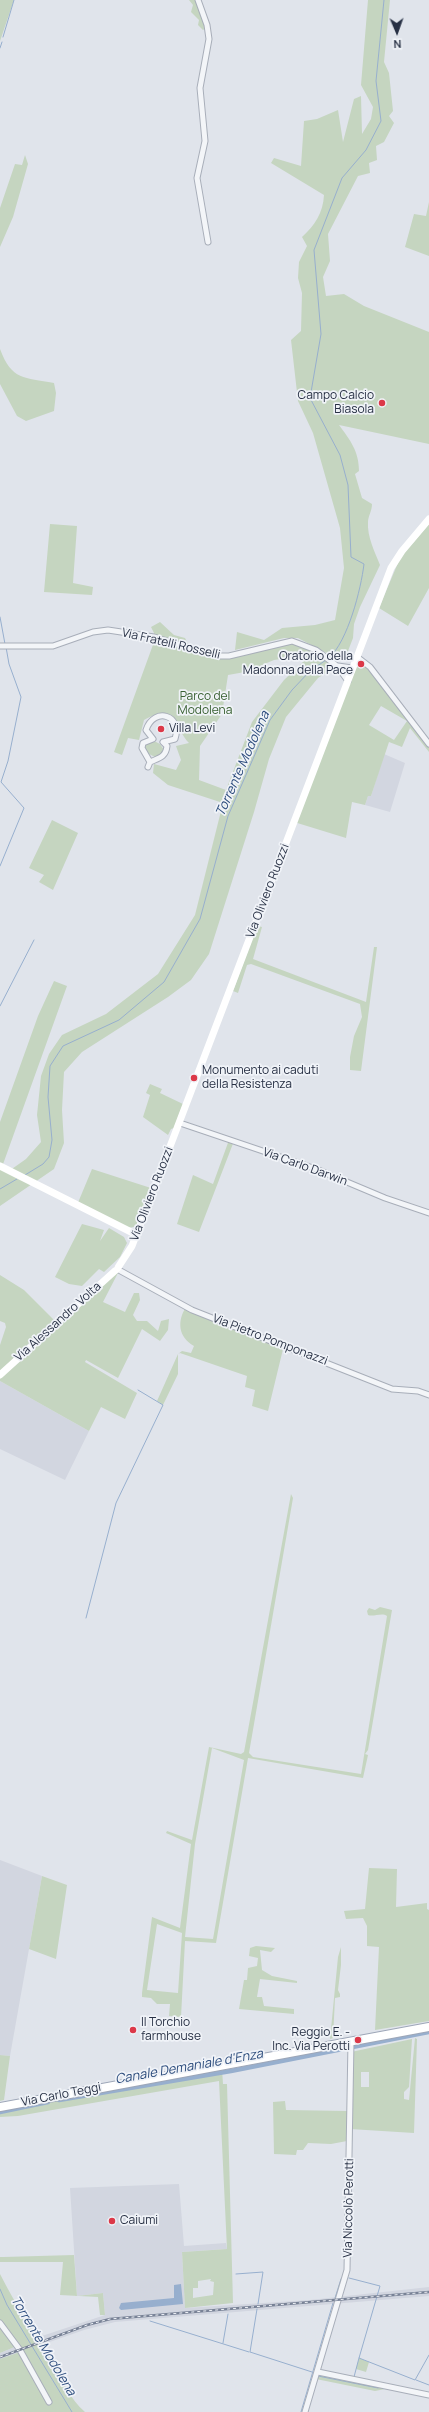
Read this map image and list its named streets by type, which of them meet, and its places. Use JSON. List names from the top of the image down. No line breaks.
{"streets":{"main road":["Via Carlo Teggi"],"street":["Via Fratelli Rosselli","Via Oliviero Ruozzi","Via Carlo Darwin","Via Alessandro Volta","Via Pietro Pomponazzi","Via Niccolò Perotti"]},"crossings":[["Via Fratelli Rosselli","Via Oliviero Ruozzi"],["Via Oliviero Ruozzi","Via Carlo Darwin"],["Via Oliviero Ruozzi","Via Alessandro Volta"],["Via Oliviero Ruozzi","Via Pietro Pomponazzi"],["Via Alessandro Volta","Via Pietro Pomponazzi"],["Via Carlo Teggi","Via Niccolò Perotti"]],"water":["Torrente Modolena","Canale Demaniale d'Enza"],"parks":["Parco del Modolena"],"places":["Campo Calcio Biasola","Oratorio della Madonna della Pace","Villa Levi","Monumento ai caduti della Resistenza","Il Torchio farmhouse","Reggio E. - Inc. Via Perotti","Caiumi"],"north":"bottom"}
